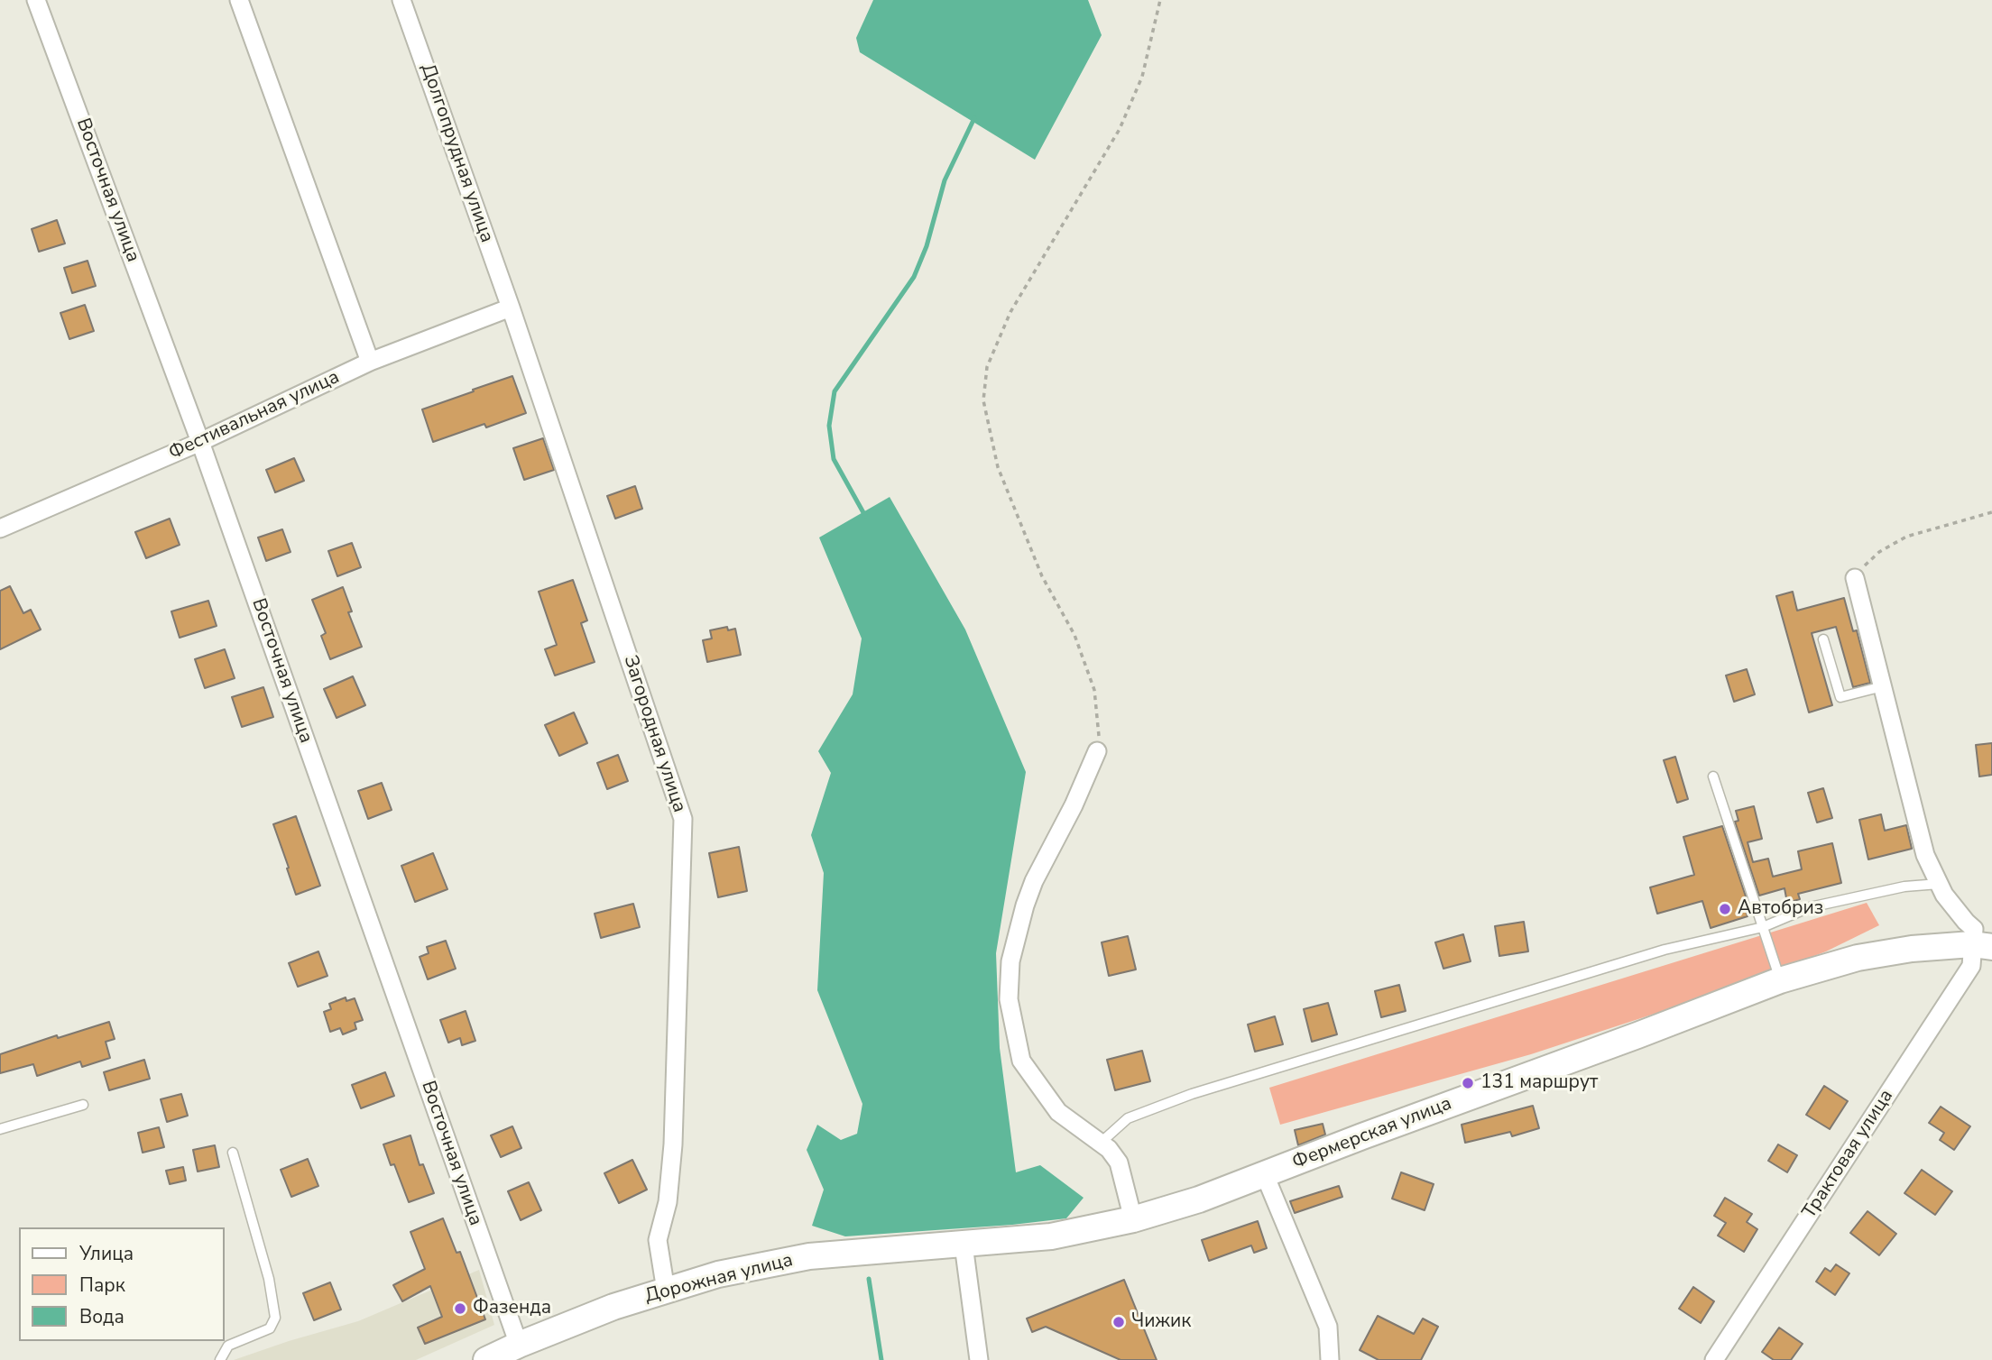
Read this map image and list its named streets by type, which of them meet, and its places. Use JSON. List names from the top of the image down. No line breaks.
{"streets":{"street":["Долгопрудная улица","Восточная улица","Фестивальная улица","Загородная улица","Фермерская улица","Трактовая улица","Дорожная улица"]},"crossings":[["Долгопрудная улица","Фестивальная улица"],["Долгопрудная улица","Загородная улица"],["Восточная улица","Фестивальная улица"],["Восточная улица","Дорожная улица"],["Фестивальная улица","Загородная улица"],["Загородная улица","Дорожная улица"],["Фермерская улица","Трактовая улица"],["Фермерская улица","Дорожная улица"]],"places":["Автобриз","131 маршрут","Фазенда","Чижик"],"legend":["Улица","Парк","Вода"]}
